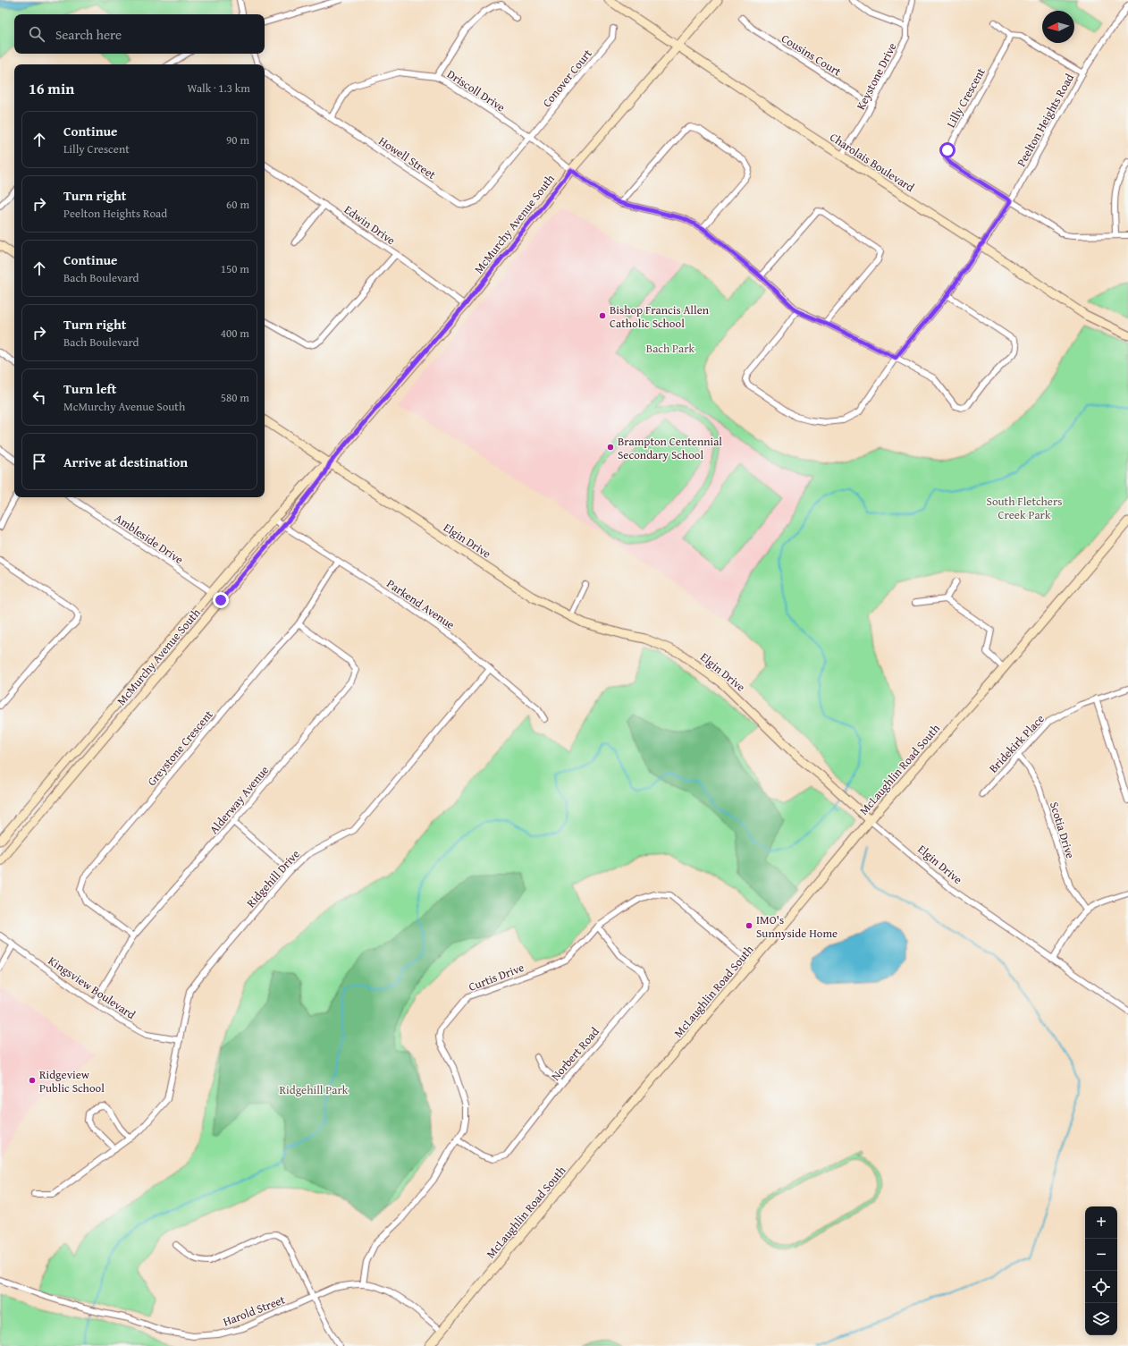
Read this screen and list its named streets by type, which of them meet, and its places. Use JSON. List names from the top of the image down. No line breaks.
{"streets":{"street":["Cousins Court","Keystone Drive","Conover Court","Driscoll Drive","Lilly Crescent","Peelton Heights Road","Howell Street","Charolais Boulevard","McMurchy Avenue South","Edwin Drive","Ambleside Drive","Elgin Drive","Parkend Avenue","Bridekirk Place","Greystone Crescent","McLaughlin Road South","Alderway Avenue","Scotia Drive","Ridgehill Drive","Curtis Drive","Kingsview Boulevard","Norbert Road","Harold Street"]},"crossings":[["Cousins Court","Keystone Drive"],["Keystone Drive","Charolais Boulevard"],["Conover Court","Driscoll Drive"],["Conover Court","Howell Street"],["Driscoll Drive","Peelton Heights Road"],["Driscoll Drive","Howell Street"],["Driscoll Drive","McMurchy Avenue South"],["Lilly Crescent","Peelton Heights Road"],["Peelton Heights Road","Charolais Boulevard"],["Charolais Boulevard","McMurchy Avenue South"],["McMurchy Avenue South","Edwin Drive"],["McMurchy Avenue South","Ambleside Drive"],["McMurchy Avenue South","Elgin Drive"],["McMurchy Avenue South","Parkend Avenue"],["Elgin Drive","McLaughlin Road South"],["Parkend Avenue","Greystone Crescent"],["Parkend Avenue","Ridgehill Drive"],["Bridekirk Place","Scotia Drive"],["Greystone Crescent","Alderway Avenue"],["McLaughlin Road South","Curtis Drive"],["McLaughlin Road South","Harold Street"],["Alderway Avenue","Kingsview Boulevard"],["Ridgehill Drive","Kingsview Boulevard"],["Curtis Drive","Norbert Road"],["Curtis Drive","Harold Street"]],"parks":["Bach Park","South Fletchers Creek Park","Ridgehill Park"],"places":["Bishop Francis Allen Catholic School","Brampton Centennial Secondary School","IMO's Sunnyside Home","Ridgeview Public School"],"north":"left","page":{"search":"Search here","heading":["16 min","Walk · 1.3 km"],"list":[["Continue","Lilly Crescent","90 m"],["Turn right","Peelton Heights Road","60 m"],["Continue","Bach Boulevard","150 m"],["Turn right","Bach Boulevard","400 m"],["Turn left","McMurchy Avenue South","580 m"],"Arrive at destination"],"map_buttons":["+","−"]}}
